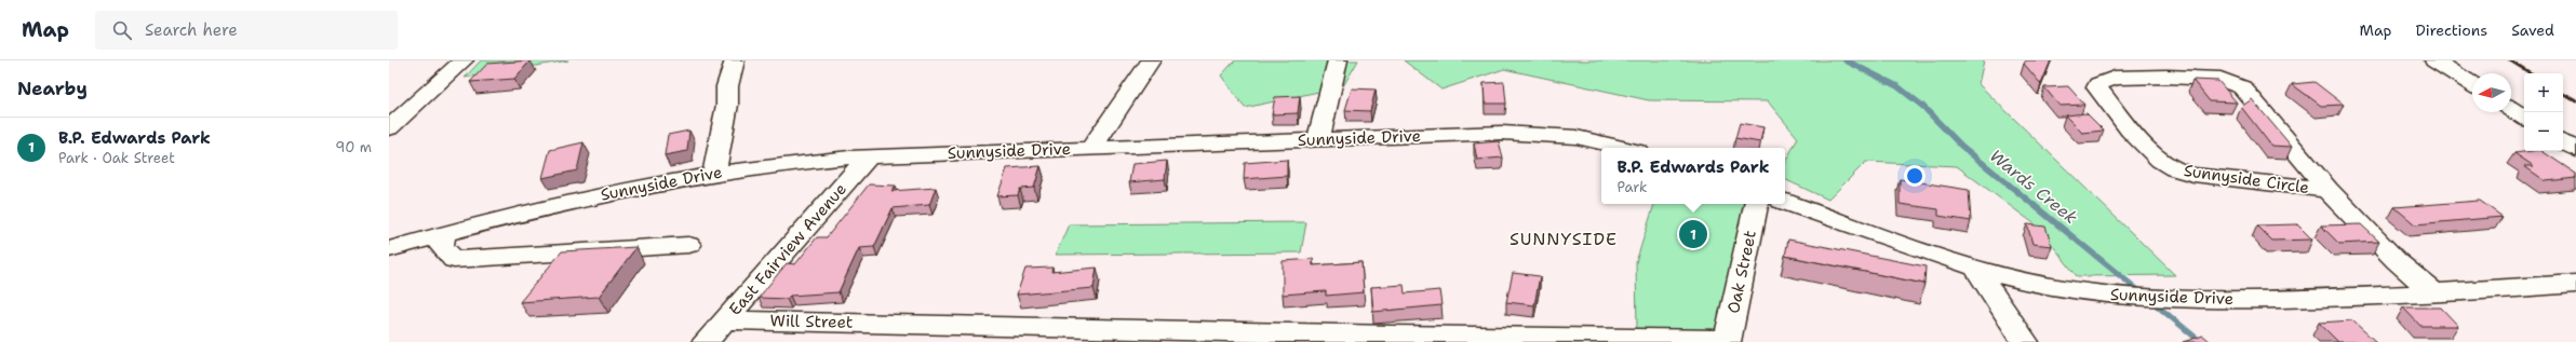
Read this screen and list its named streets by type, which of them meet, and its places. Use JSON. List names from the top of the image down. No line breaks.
{"streets":{"street":["Sunnyside Drive","Sunnyside Circle","East Fairview Avenue","Oak Street","Will Street"]},"crossings":[["Sunnyside Drive","Sunnyside Circle"],["Sunnyside Drive","East Fairview Avenue"],["East Fairview Avenue","Will Street"],["Oak Street","Will Street"]],"districts":["SUNNYSIDE"],"water":["Wards Creek"],"north":"left","page":{"header":"Map","search":"Search here","nav":["Map","Directions","Saved"],"heading":"Nearby","map_buttons":["+","−"],"list":[{"mark":"1","name":"B.P. Edwards Park","note":"Park · Oak Street","value":"90 m"}],"popup":["B.P. Edwards Park","Park"],"pins":"1"}}
